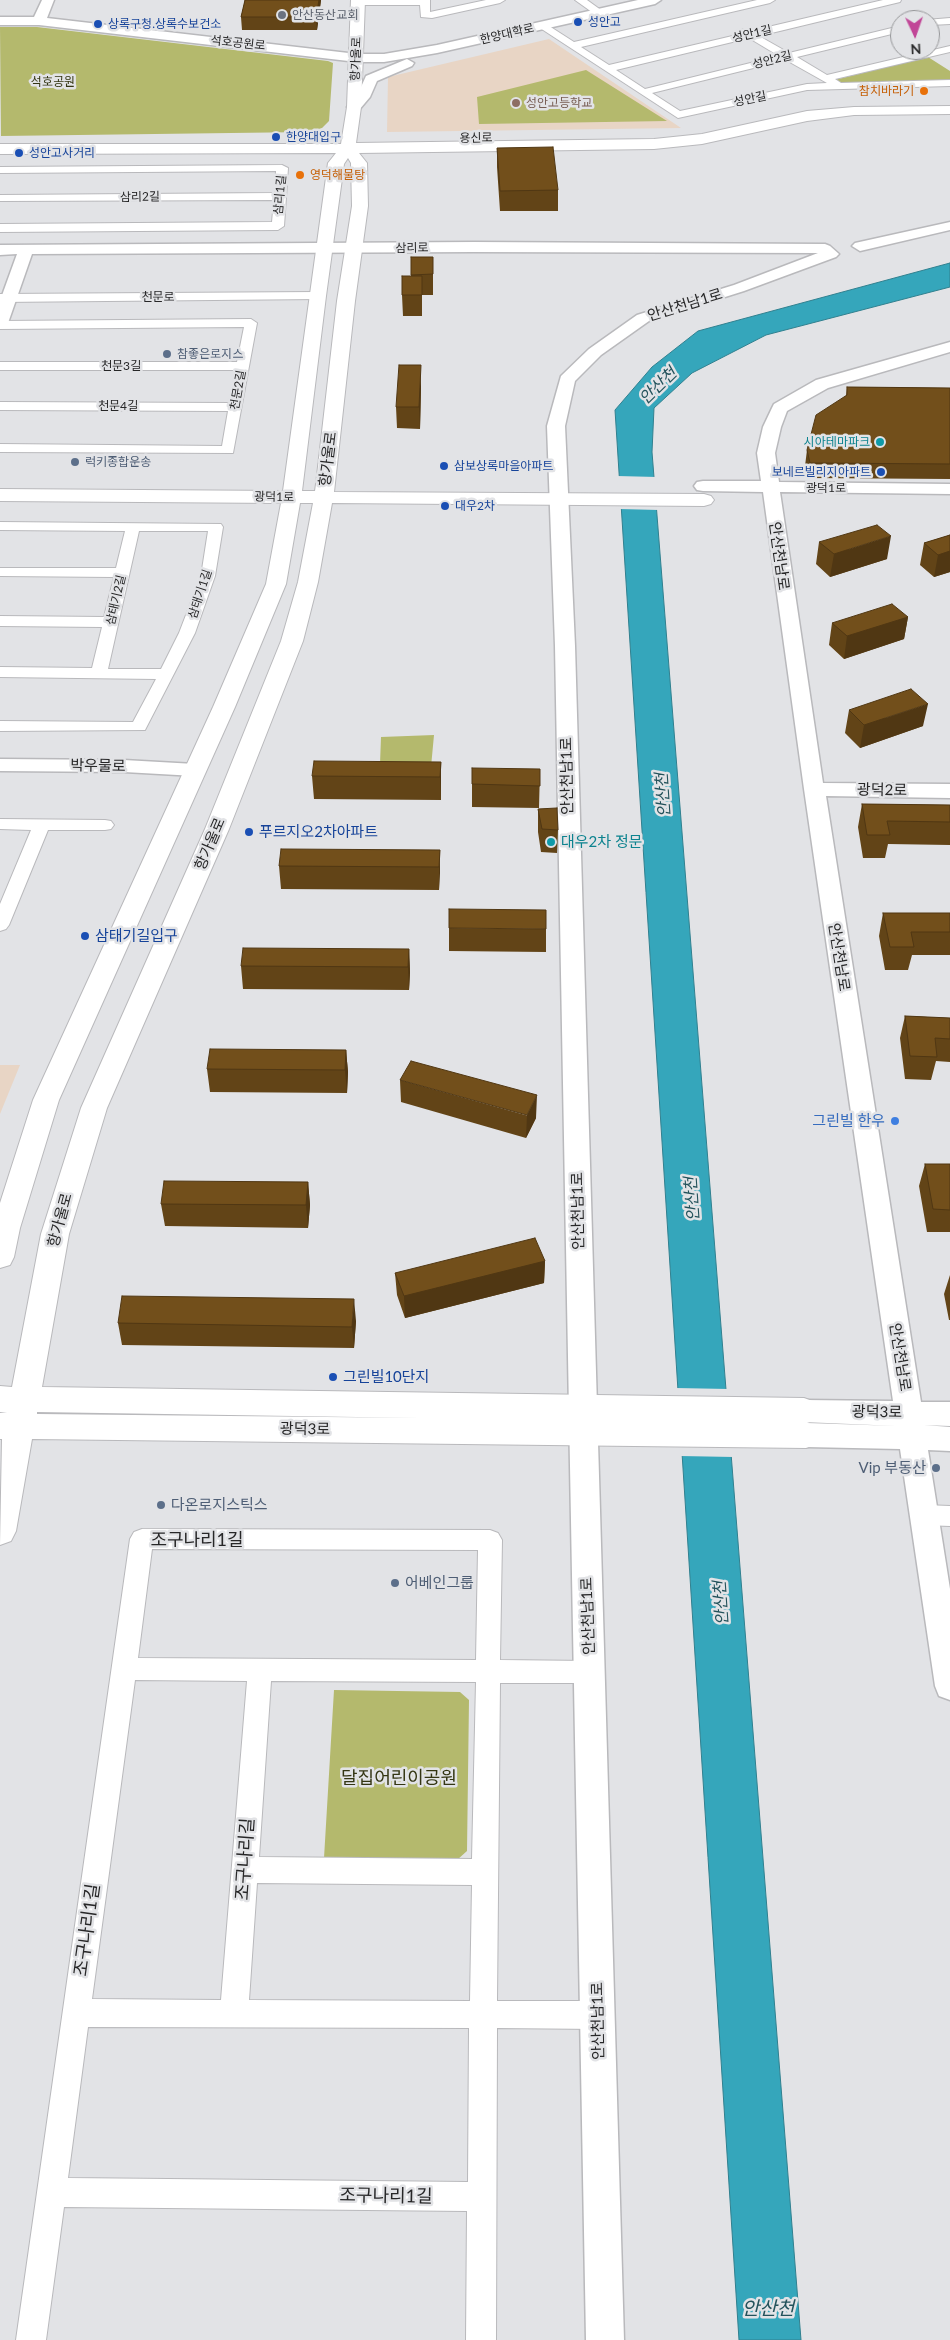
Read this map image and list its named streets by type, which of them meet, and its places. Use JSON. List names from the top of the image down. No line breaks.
{"streets":{"main road":["항가울로","용신로","광덕1로","광덕3로"],"street":["한양대학로","성안1길","석호공원로","성안2길","성안길","삼리1길","삼리2길","삼리로","천문로","안산천남1로","천문3길","천문2길","천문4길","안산천남로","삼태기1길","삼태기2길","박우물로","광덕2로","조구나리1길","조구나리길"]},"crossings":[["한양대학로","석호공원로"],["한양대학로","항가울로"],["한양대학로","성안길"],["성안1길","성안길"],["석호공원로","항가울로"],["항가울로","용신로"],["항가울로","삼리로"],["항가울로","천문로"],["항가울로","광덕1로"],["항가울로","박우물로"],["항가울로","광덕3로"],["성안2길","성안길"],["삼리1길","삼리2길"],["삼리로","안산천남1로"],["안산천남1로","광덕1로"],["안산천남1로","광덕3로"],["천문3길","천문2길"],["천문2길","천문4길"],["광덕1로","안산천남로"],["안산천남로","광덕2로"],["안산천남로","광덕3로"],["삼태기1길","삼태기2길"]],"water":["안산천"],"parks":["석호공원","달집어린이공원"],"places":["안산동산교회","성안고","상록구청.상록수보건소","참치바라기","성안고등학교","한양대입구","성안고사거리","영덕해물탕","참좋은로지스","시아테마파크","럭키종합운송","삼보상록마을아파트","보네르빌리지아파트","대우2차","푸르지오2차아파트","대우2차 정문","삼태기길입구","그린빌 한우","그린빌10단지","Vip 부동산","다온로지스틱스","어베인그룹"],"north":"bottom"}
